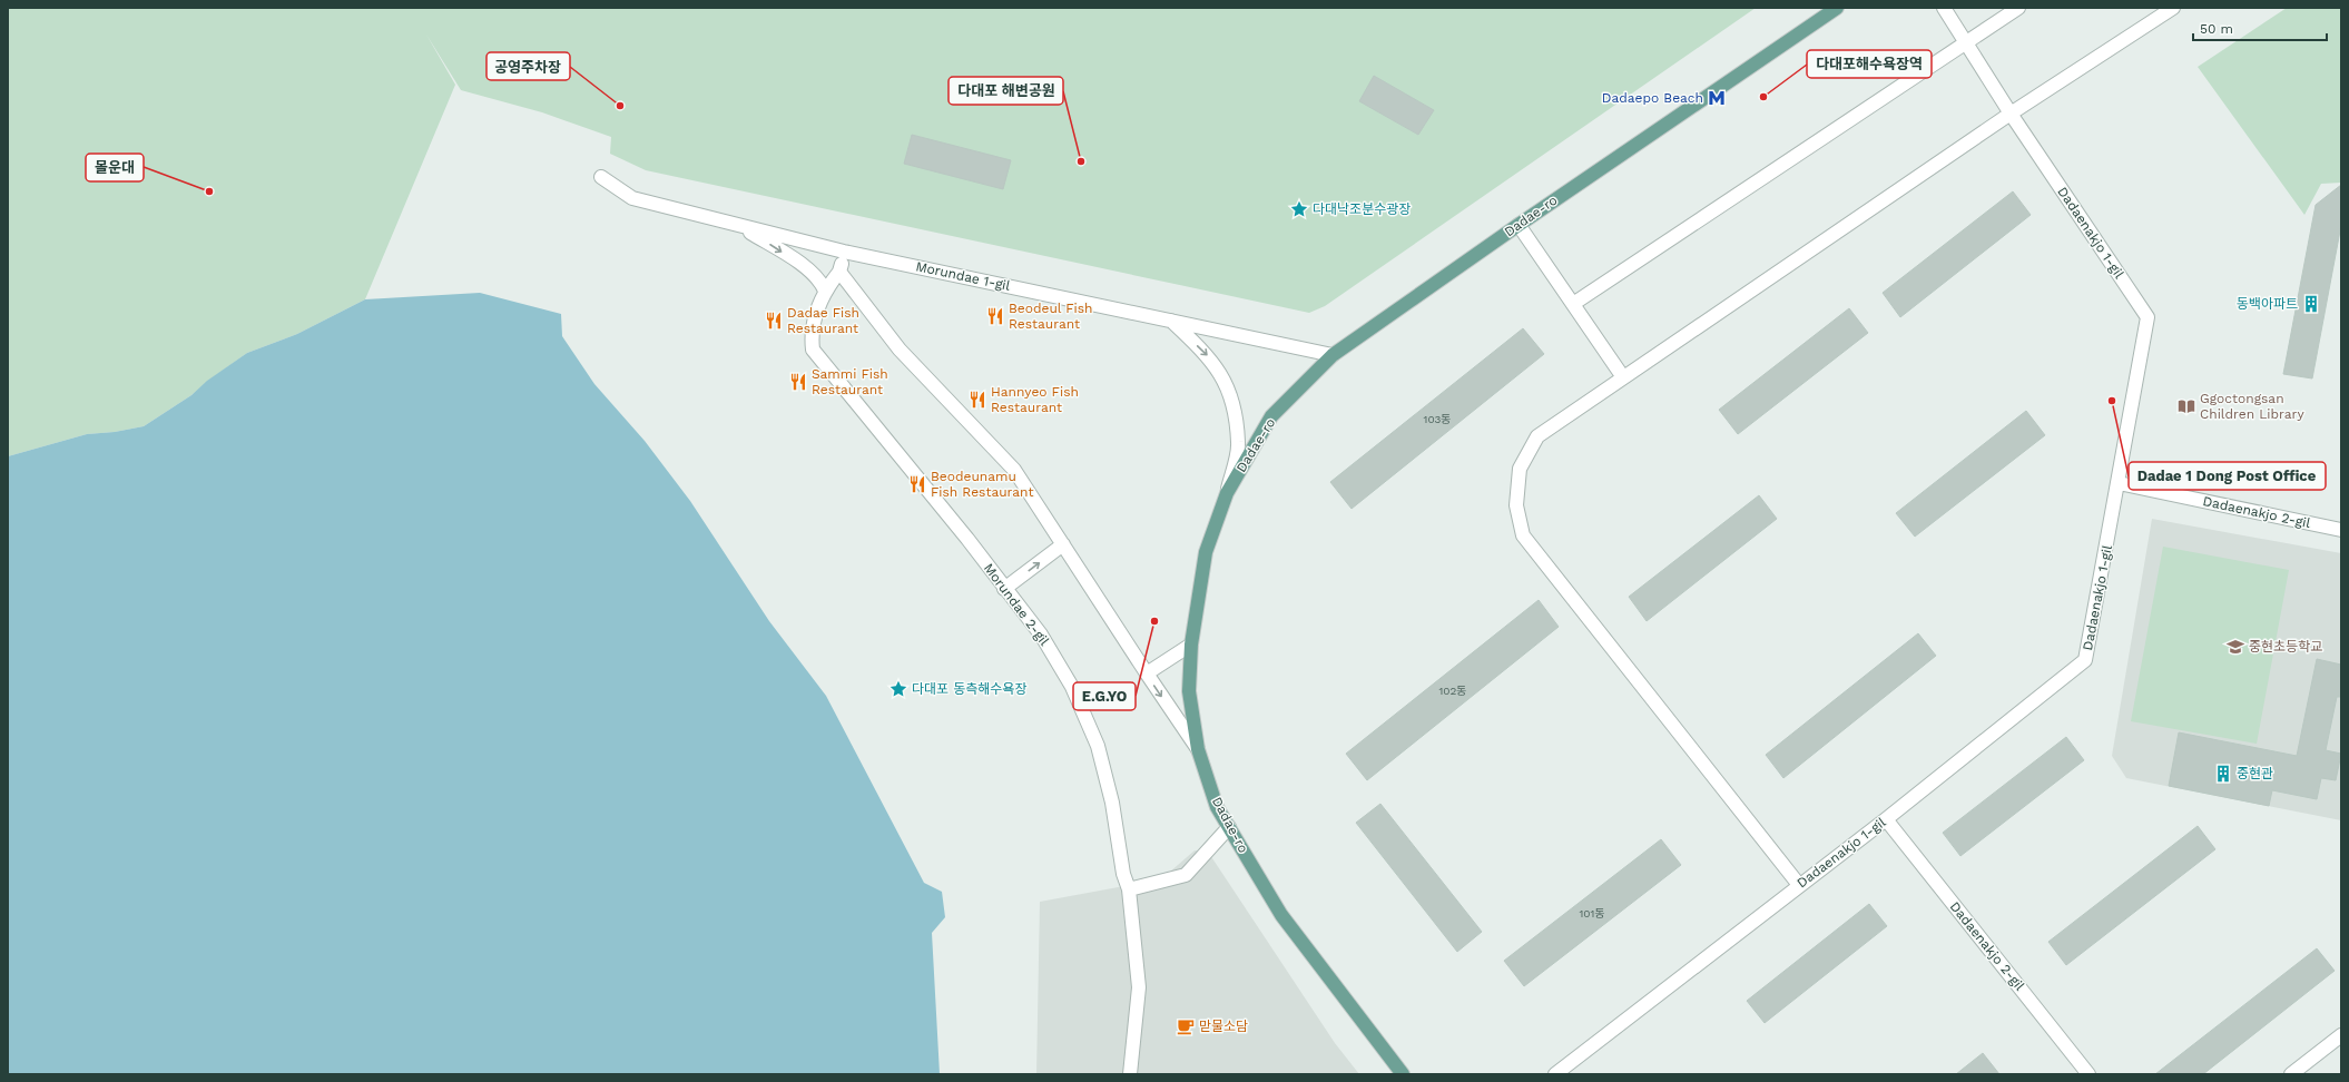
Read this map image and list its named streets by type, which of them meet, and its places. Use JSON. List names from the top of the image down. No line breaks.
{"streets":{"main road":["Dadae-ro"],"street":["Dadaenakjo 1-gil","Morundae 1-gil","Dadaenakjo 2-gil","Morundae 2-gil"]},"crossings":[["Dadae-ro","Morundae 1-gil"],["Dadaenakjo 1-gil","Dadaenakjo 2-gil"]],"places":{"other":["다대포해수욕장역","공영주차장","다대포 해변공원","몰운대","Dadae 1 Dong Post Office","E.G.YO"],"metro station":["Dadaepo Beach"],"place":["다대낙조분수광장","다대포 동측해수욕장"],"building":["동백아파트","중현관"],"restaurant":["Beodeul Fish Restaurant","Dadae Fish Restaurant","Sammi Fish Restaurant","Hannyeo Fish Restaurant","Beodeunamu Fish Restaurant"],"library":["Ggoctongsan Children Library"],"school or university":["중현초등학교"],"cafe":["맏물소담"]},"house_numbers":["103동","102동","101동"],"scale_bar":"50 m"}
